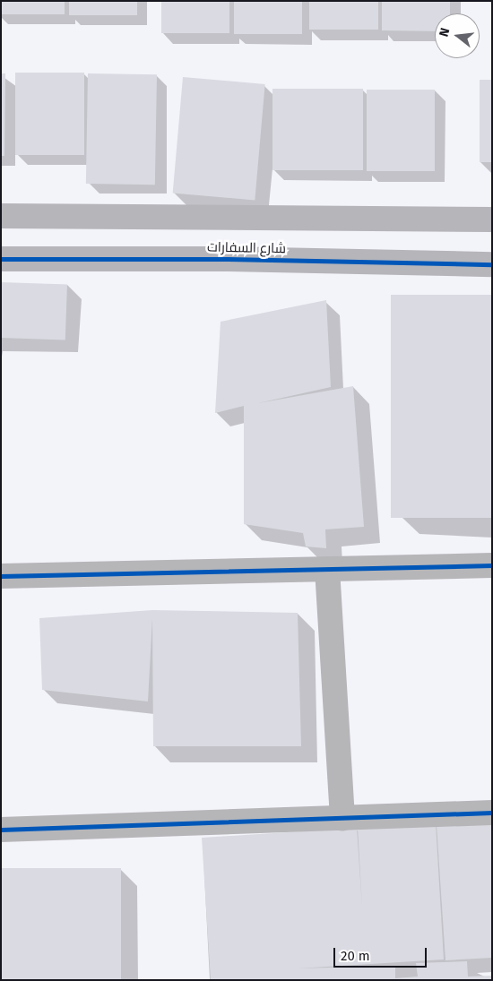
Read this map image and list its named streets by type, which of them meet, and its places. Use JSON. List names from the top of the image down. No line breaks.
{"streets":{"street":["شارع السفارات"]},"scale_bar":"20 m","north":"left"}
